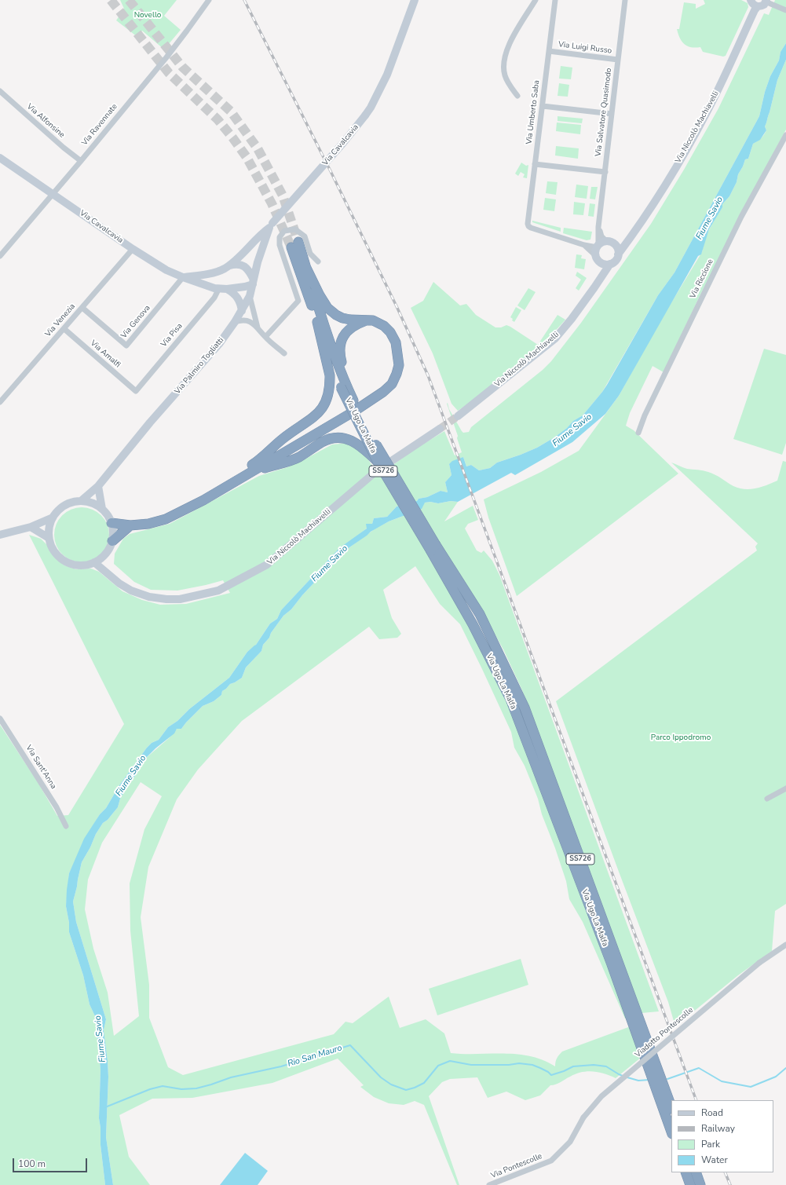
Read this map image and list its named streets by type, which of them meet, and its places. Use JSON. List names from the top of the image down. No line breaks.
{"streets":{"highway":["Via Ugo La Malfa","SS726"],"street":["Via Luigi Russo","Via Umberto Saba","Via Salvatore Quasimodo","Via Alfonsine","Via Ravennate","Via Niccolò Machiavelli","Via Cavalcavia","Via Riccione","Via Venezia","Via Genova","Via Pisa","Via Amalfi","Via Palmiro Togliatti","Via Sant'Anna","Viadotto Pontescolle","Via Pontescolle"]},"crossings":[["Via Luigi Russo","Via Umberto Saba"],["Via Luigi Russo","Via Salvatore Quasimodo"],["Via Umberto Saba","Via Salvatore Quasimodo"],["Via Umberto Saba","Via Niccolò Machiavelli"],["Via Salvatore Quasimodo","Via Niccolò Machiavelli"],["Via Alfonsine","Via Ravennate"],["Via Ravennate","Via Cavalcavia"],["Via Niccolò Machiavelli","Via Palmiro Togliatti"],["Via Cavalcavia","Via Venezia"],["Via Cavalcavia","Via Genova"],["Via Cavalcavia","Via Pisa"],["Via Cavalcavia","Via Palmiro Togliatti"],["Via Venezia","Via Genova"],["Via Venezia","Via Amalfi"],["Via Pisa","Via Amalfi"],["Viadotto Pontescolle","Via Pontescolle"]],"water":["Fiume Savio","Rio San Mauro"],"parks":["Novello","Parco Ippodromo"],"legend":["Road","Railway","Park","Water"],"scale_bar":"100 m"}
